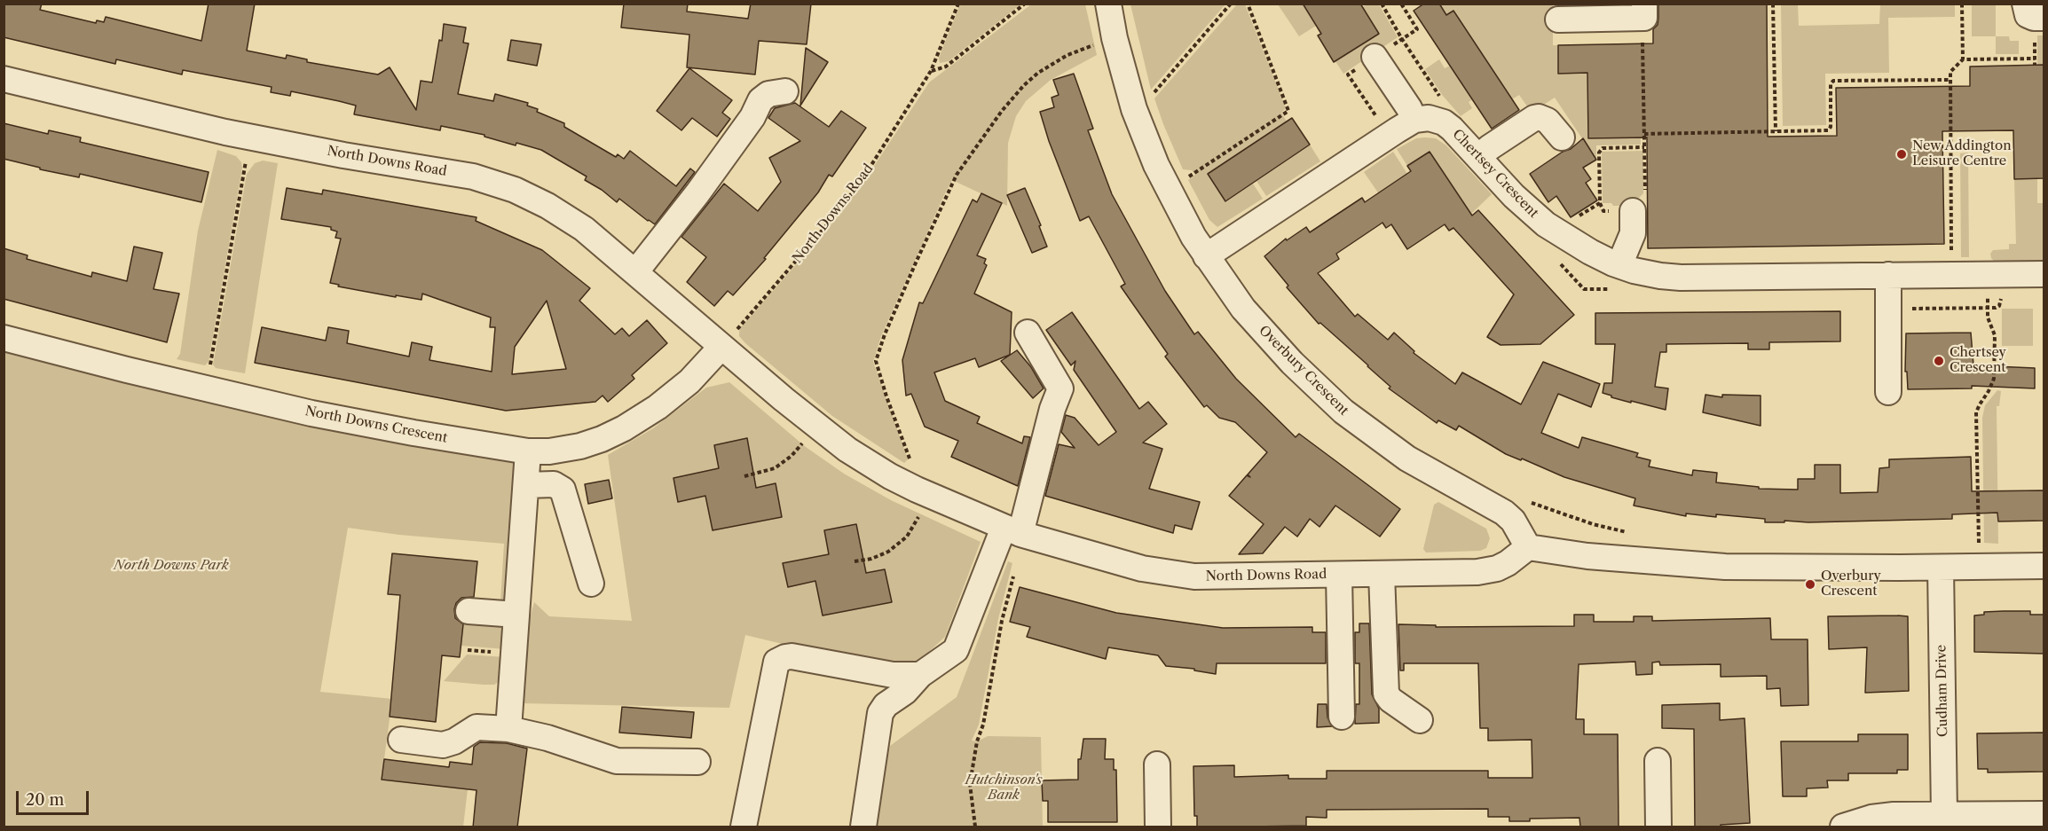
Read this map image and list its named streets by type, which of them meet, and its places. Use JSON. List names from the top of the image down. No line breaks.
{"streets":{"street":["North Downs Road","Chertsey Crescent","Overbury Crescent","North Downs Crescent","Cudham Drive"]},"crossings":[["North Downs Road","Overbury Crescent"],["North Downs Road","North Downs Crescent"]],"parks":["North Downs Park","Hutchinson's Bank"],"places":["New Addington Leisure Centre","Chertsey Crescent","Overbury Crescent"],"scale_bar":"20 m"}
